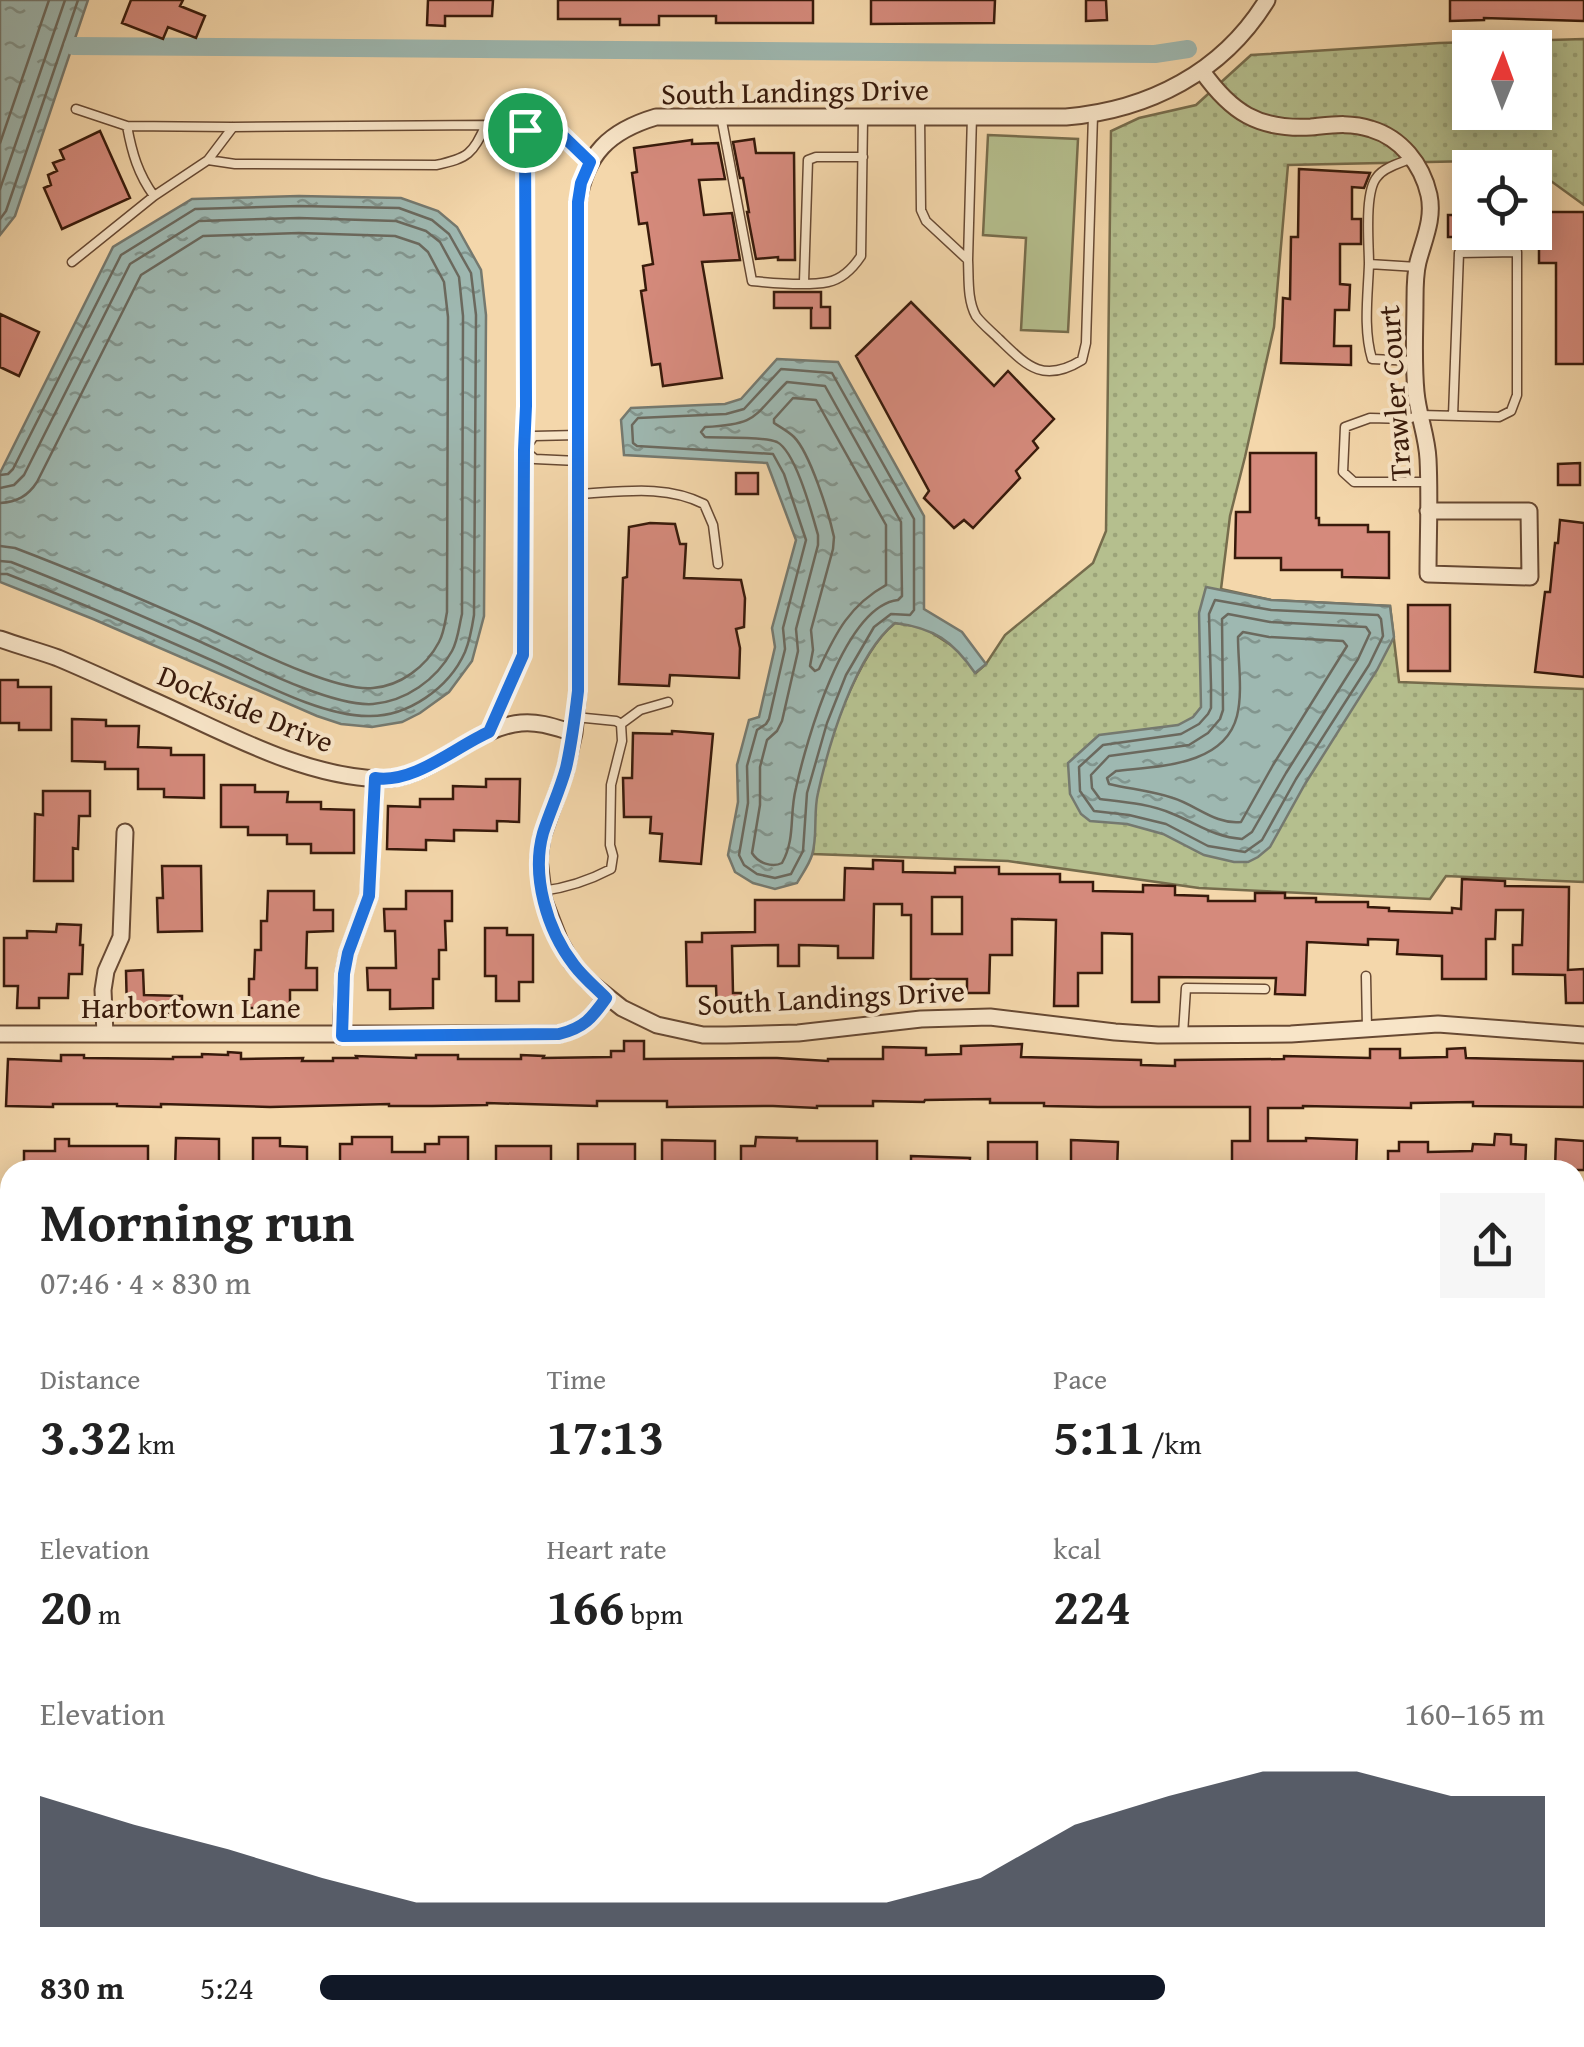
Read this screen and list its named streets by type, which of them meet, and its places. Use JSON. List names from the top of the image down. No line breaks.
{"streets":{"street":["South Landings Drive","Trawler Court","Dockside Drive","Harbortown Lane"]},"crossings":[["South Landings Drive","Dockside Drive"],["South Landings Drive","Harbortown Lane"]],"north":"top","page":{"heading":["Morning run","07:46 · 4 × 830 m"],"stats":[["Distance","3.32 km"],["Time","17:13"],["Pace","5:11 /km"],["Elevation","20 m"],["Heart rate","166 bpm"],["kcal","224"]],"chart":["Elevation","160–165 m"],"list":[{"name":"830 m","note":"5:24"}]}}
